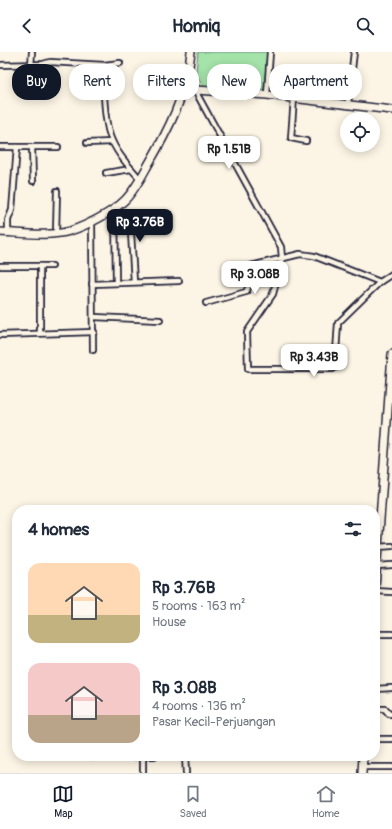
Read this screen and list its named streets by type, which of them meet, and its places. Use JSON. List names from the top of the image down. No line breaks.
{"page":{"header":"Homiq","chip":["Buy","Rent","Filters","New","Apartment"],"price":["Rp 1.51B","Rp 3.76B","Rp 3.08B","Rp 3.43B"],"heading":"4 homes","list":[{"name":"Rp 3.76B","note":"5 rooms · 163 m² · House"},{"name":"Rp 3.08B","note":"4 rooms · 136 m² · Pasar Kecil-Perjuangan"}],"tabs":["Map","Saved","Home"]}}
